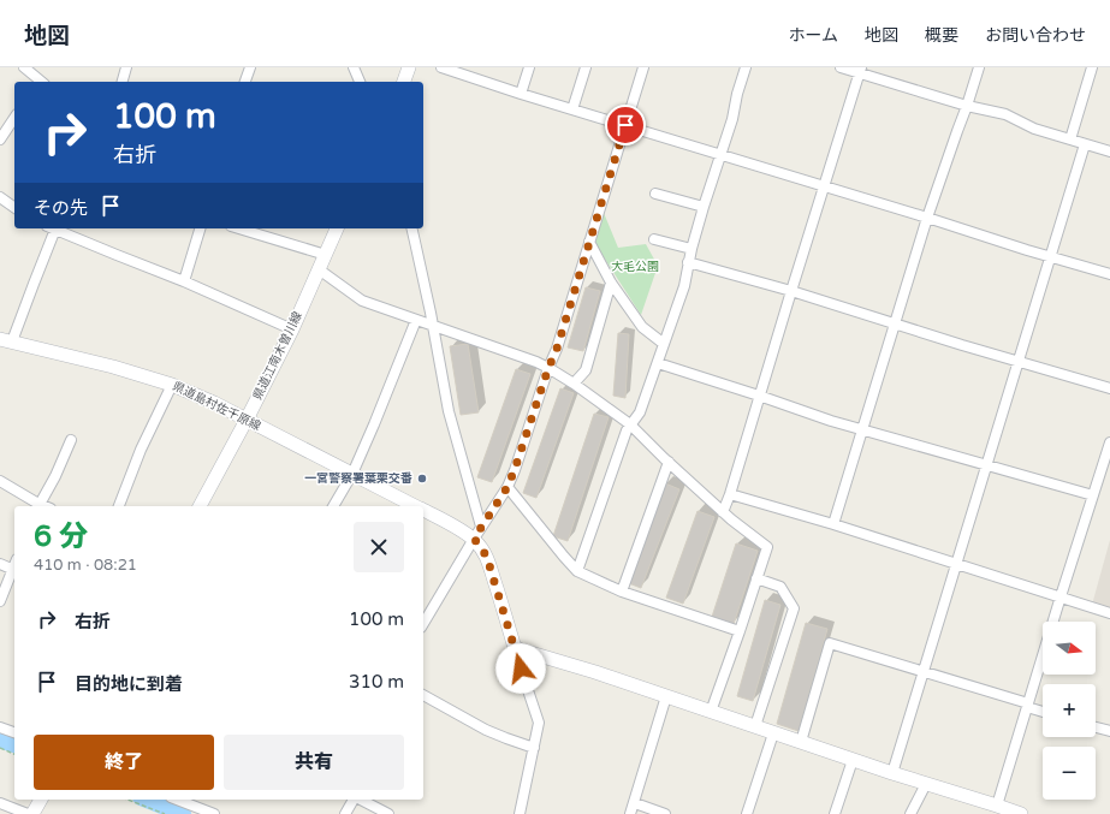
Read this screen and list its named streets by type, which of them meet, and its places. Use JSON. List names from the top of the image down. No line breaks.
{"streets":{"main road":["県道江南木曽川線","県道島村佐千原線"]},"crossings":[["県道江南木曽川線","県道島村佐千原線"]],"parks":["大毛公園"],"places":["一宮警察署葉栗交番"],"north":"right","page":{"header":"地図","nav":["ホーム","地図","概要","お問い合わせ"],"turn":["100 m","右折"],"then":"その先","heading":["6 分","410 m · 08:21"],"list":[{"name":"右折","value":"100 m"},{"name":"目的地に到着","value":"310 m"}],"map_buttons":["+","−"],"buttons":["終了","共有"]}}
